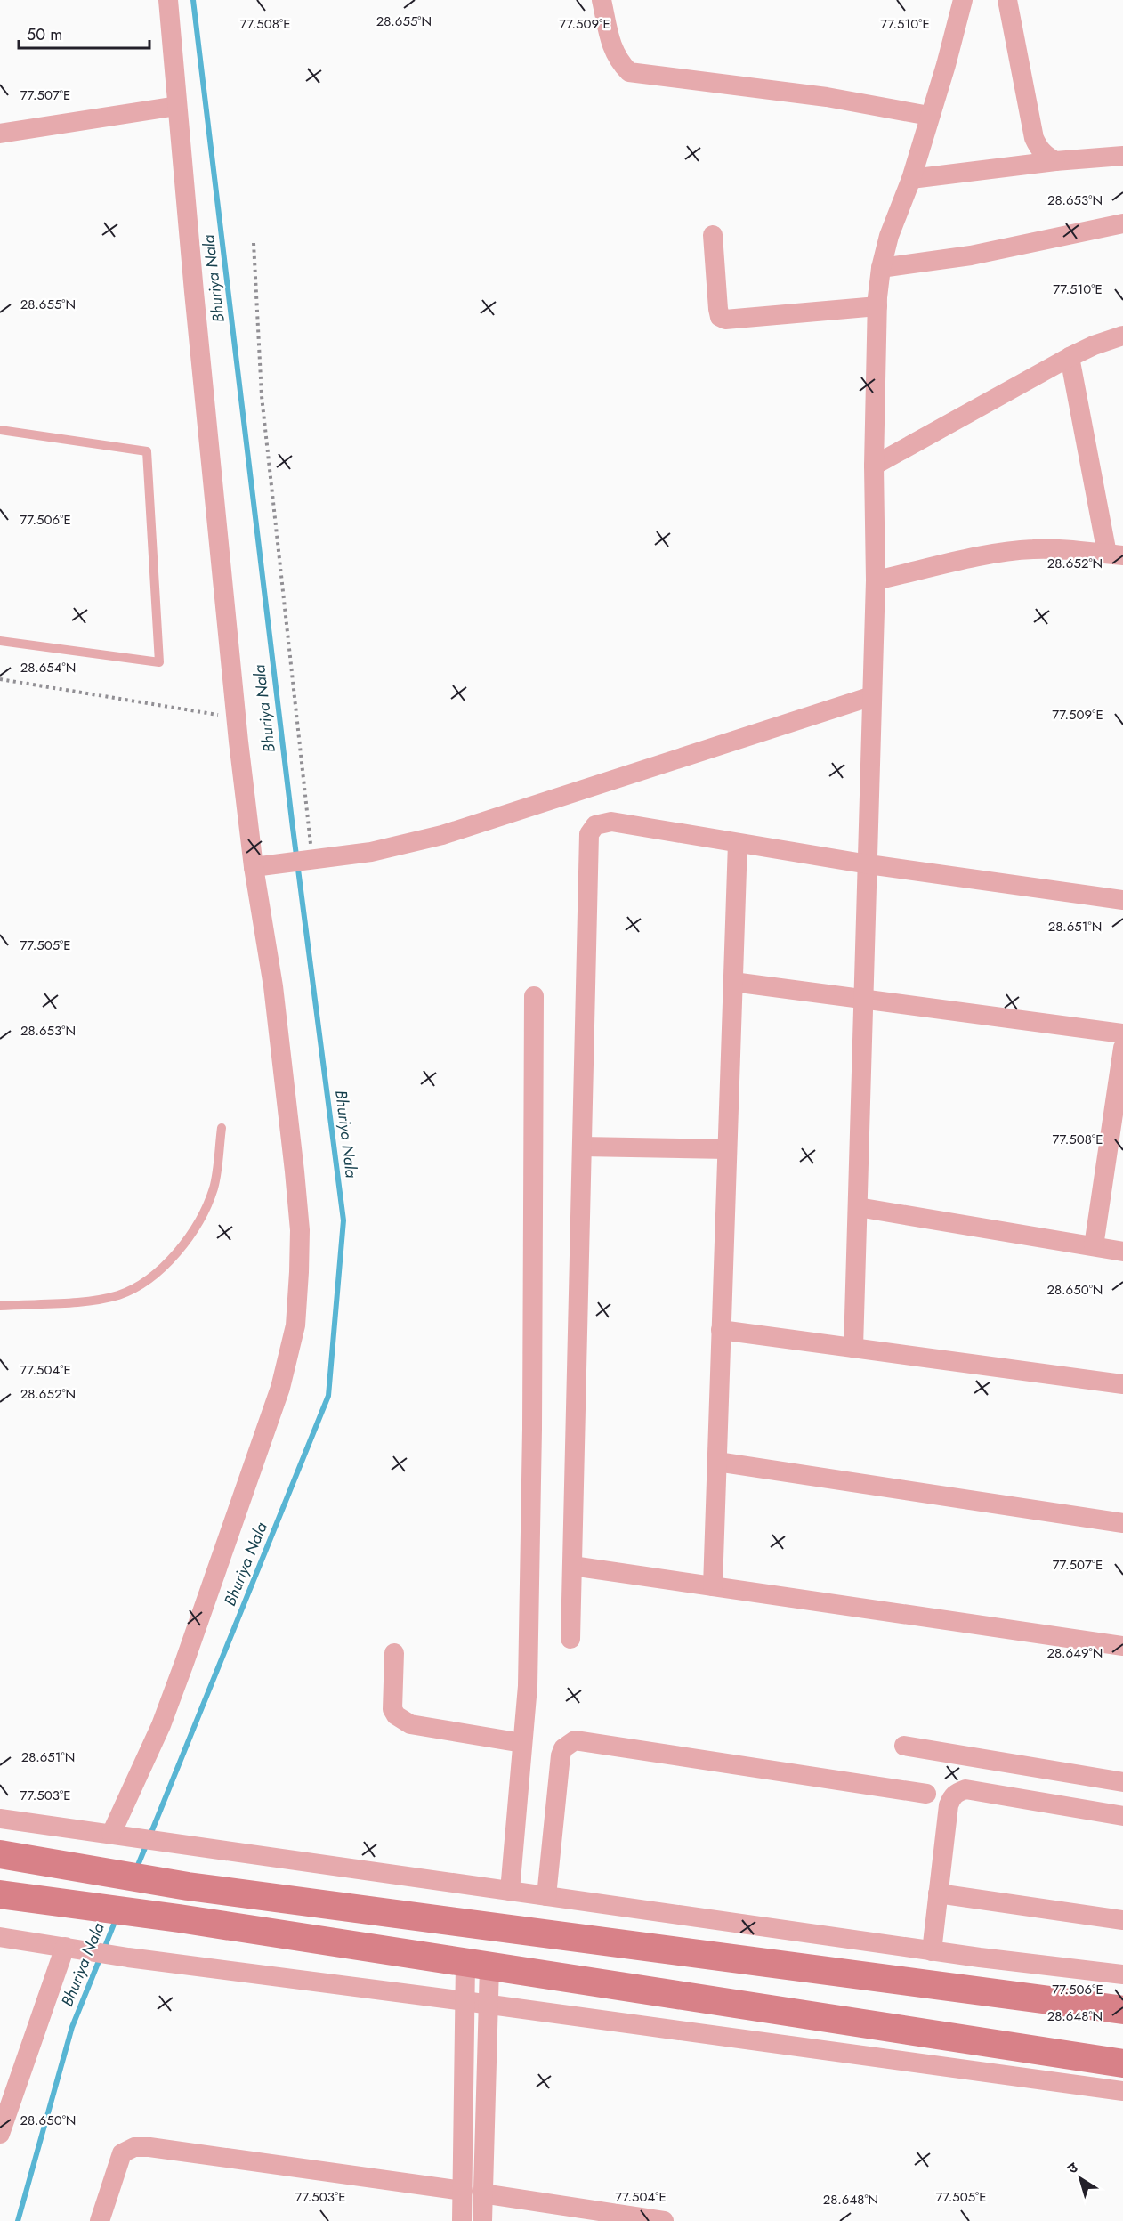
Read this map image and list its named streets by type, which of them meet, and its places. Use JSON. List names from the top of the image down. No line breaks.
{"water":["Bhuriya Nala"],"scale_bar":"50 m","north":"top left","coordinates":["28.655°N","77.508°E","77.509°E","77.510°E","77.507°E","28.653°N","77.506°E","28.652°N","28.654°N","28.651°N","77.505°E","28.650°N","77.504°E","28.649°N","77.503°E","28.648°N"]}
